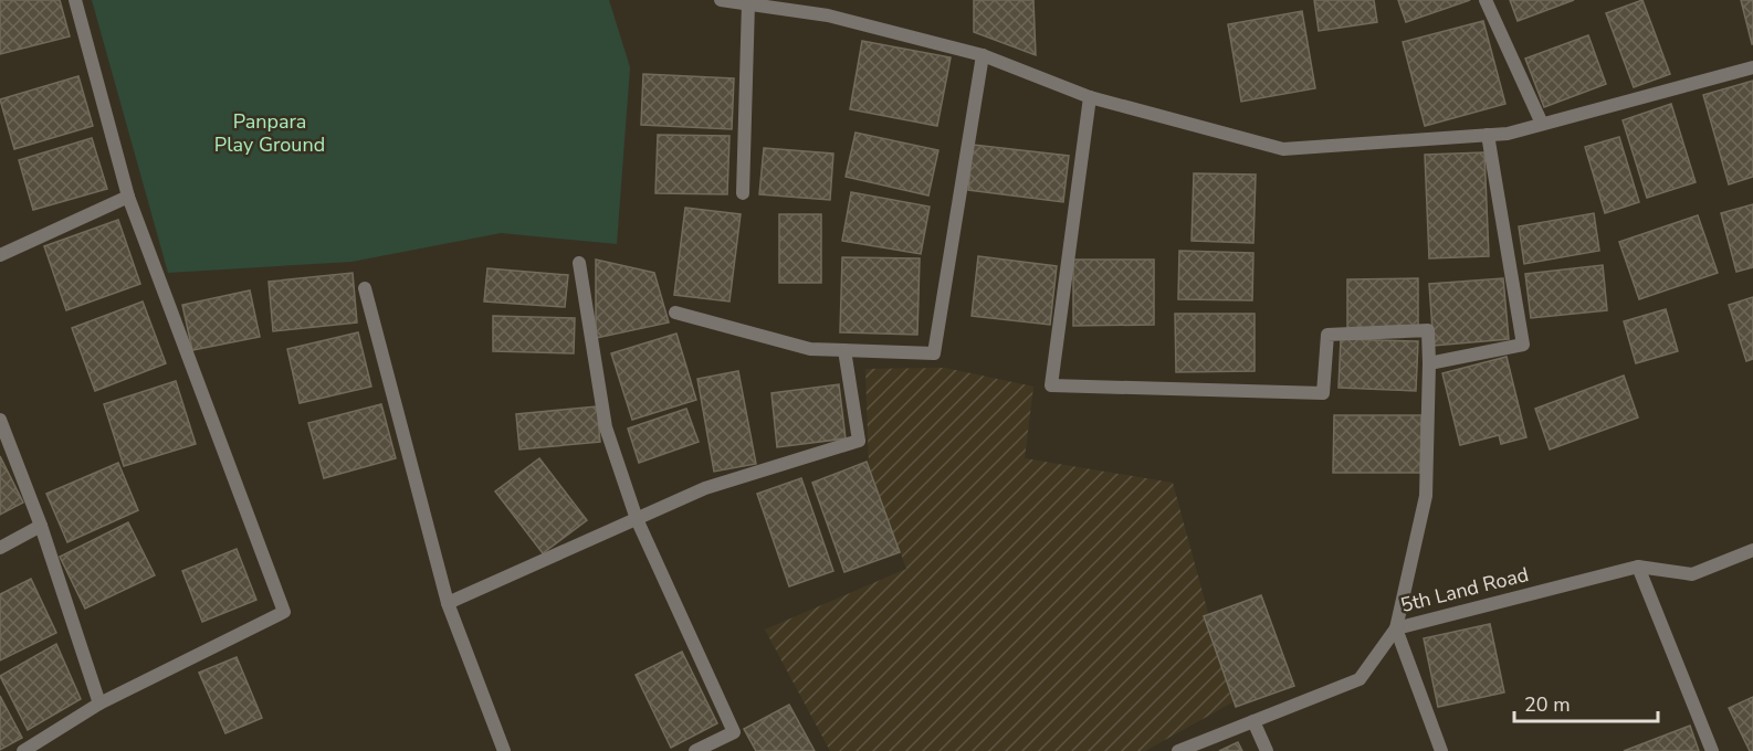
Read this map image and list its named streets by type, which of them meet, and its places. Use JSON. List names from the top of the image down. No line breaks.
{"streets":{"street":["5th Land Road"]},"parks":["Panpara Play Ground"],"scale_bar":"20 m"}
